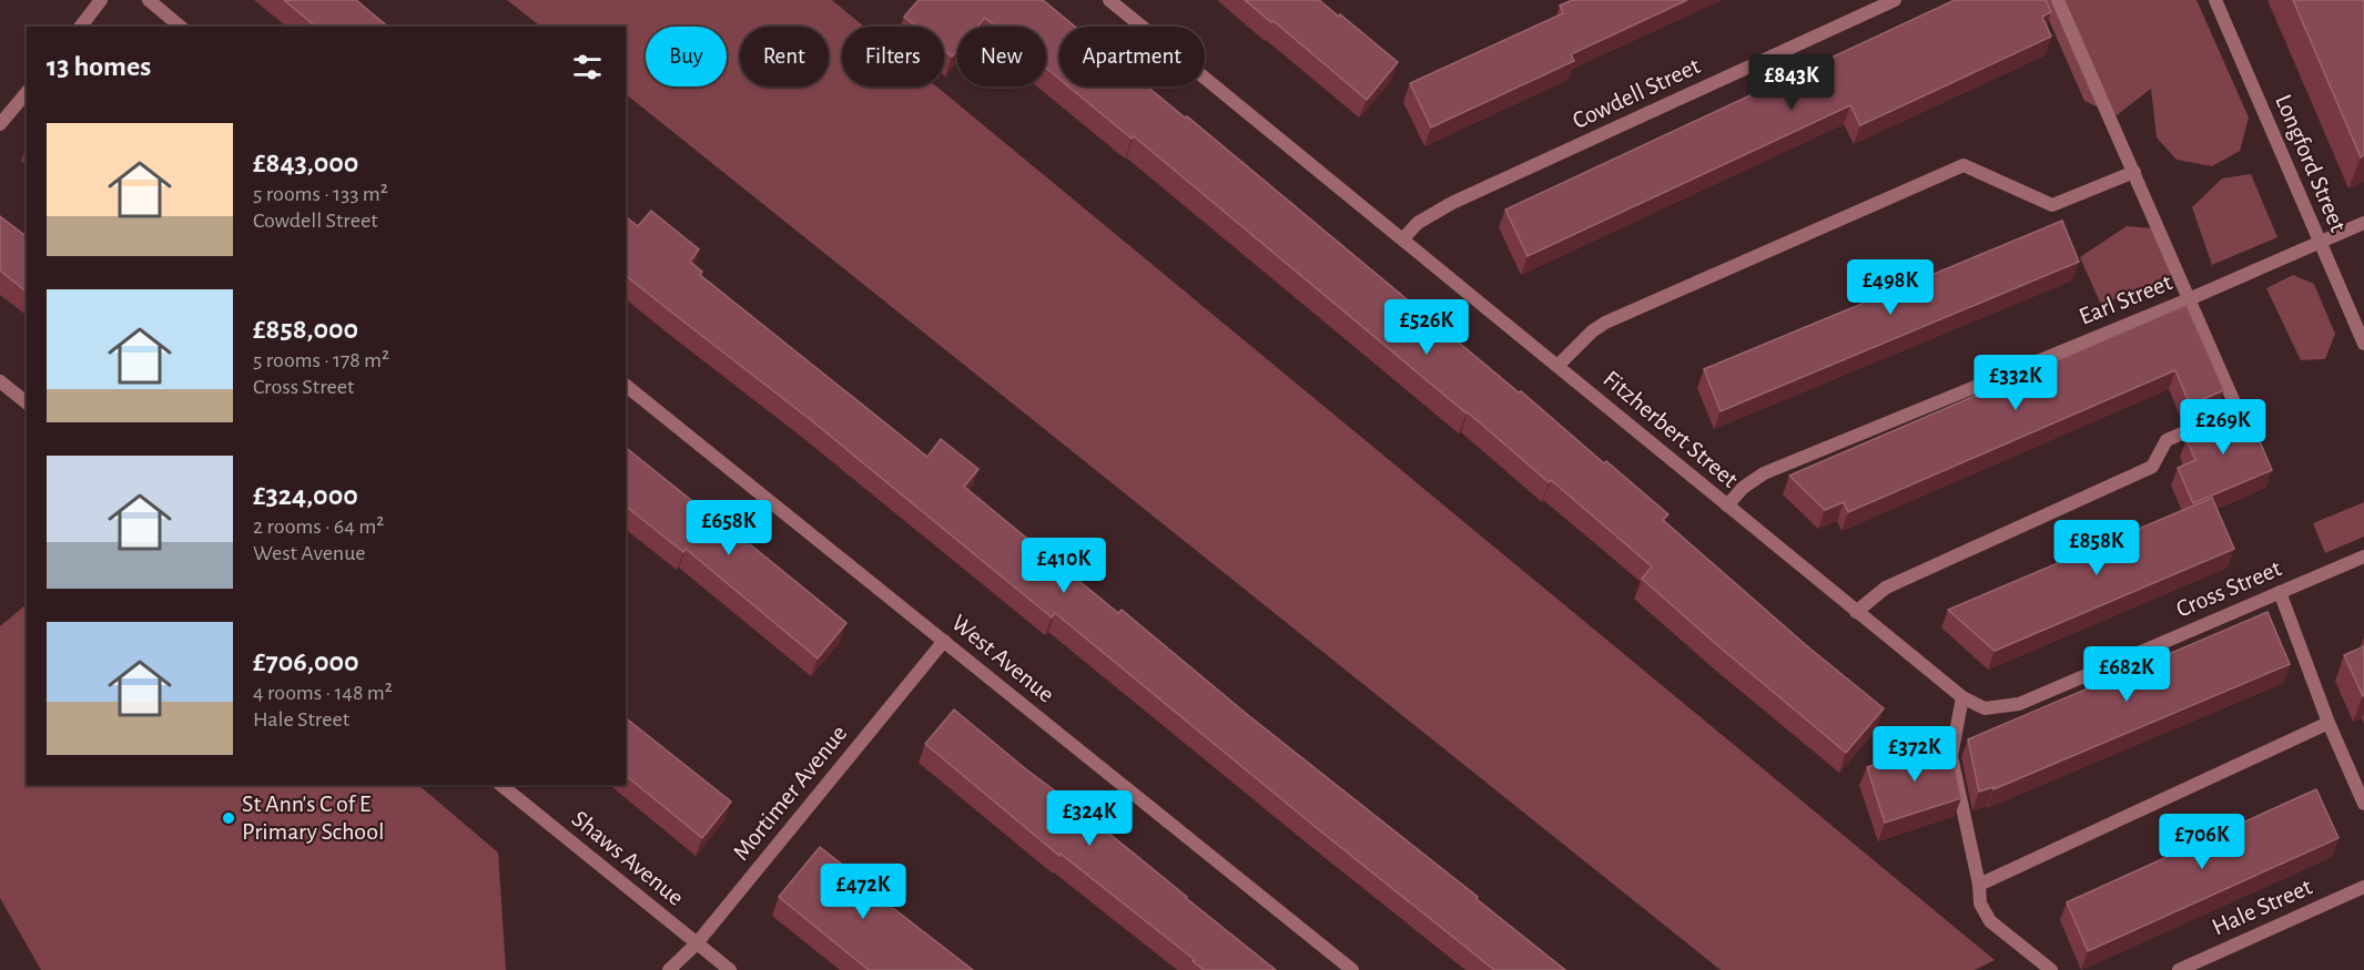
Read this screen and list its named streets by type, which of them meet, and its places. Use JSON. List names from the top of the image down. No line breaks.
{"streets":{"street":["Cowdell Street","Longford Street","Earl Street","Fitzherbert Street","Cross Street","West Avenue","Mortimer Avenue","Shaws Avenue","Hale Street"]},"crossings":[["Cowdell Street","Fitzherbert Street"],["Longford Street","Earl Street"],["Earl Street","Fitzherbert Street"],["Fitzherbert Street","Cross Street"],["West Avenue","Mortimer Avenue"],["Mortimer Avenue","Shaws Avenue"]],"places":["St Ann's C of E Primary School"],"page":{"chip":["Buy","Rent","Filters","New","Apartment"],"heading":"13 homes","price":["£843K","£498K","£526K","£332K","£269K","£658K","£858K","£410K","£682K","£372K","£324K","£706K","£472K"],"list":[{"name":"£843,000","note":"5 rooms · 133 m² · Cowdell Street"},{"name":"£858,000","note":"5 rooms · 178 m² · Cross Street"},{"name":"£324,000","note":"2 rooms · 64 m² · West Avenue"},{"name":"£706,000","note":"4 rooms · 148 m² · Hale Street"}]}}
